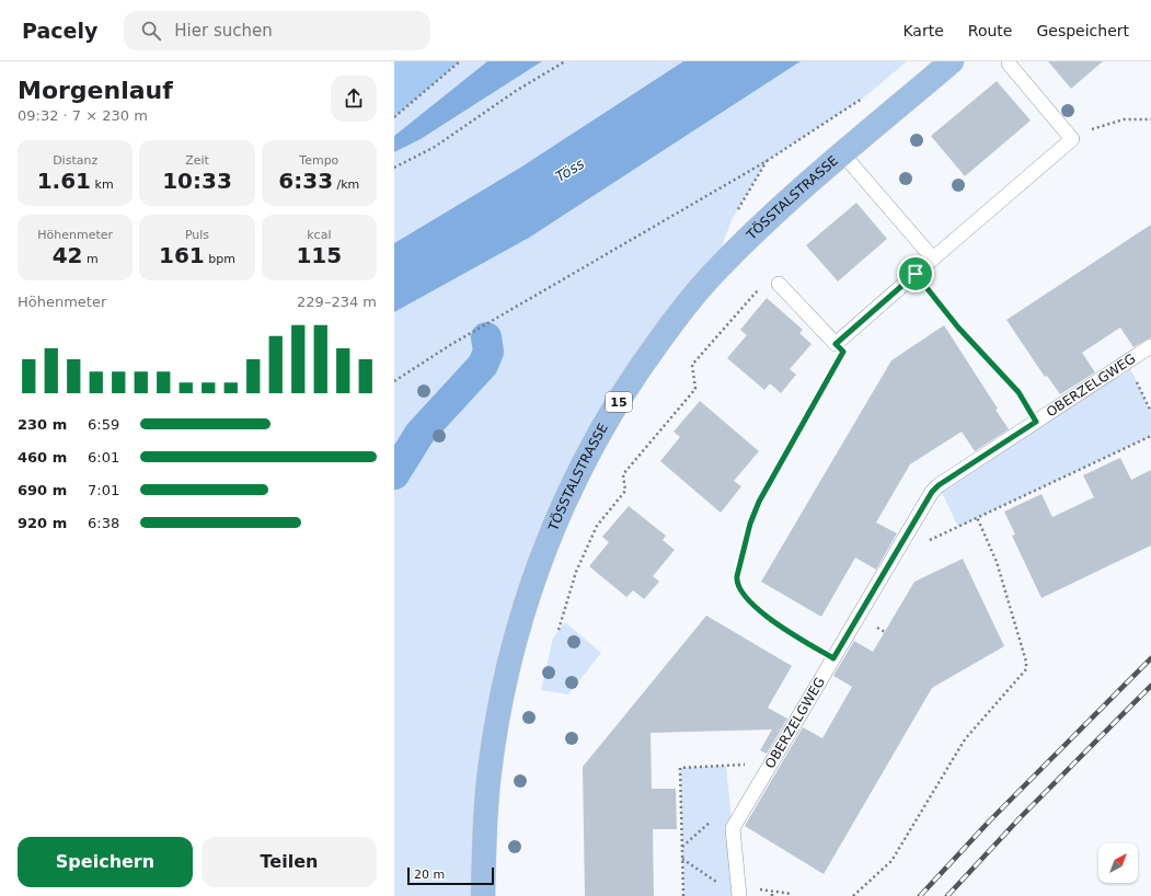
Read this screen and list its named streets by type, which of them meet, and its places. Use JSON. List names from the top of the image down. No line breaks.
{"streets":{"main road":["TÖSSTALSTRASSE","15"],"lane":["OBERZELGWEG"]},"water":["Töss"],"scale_bar":"20 m","north":"top right","page":{"header":"Pacely","search":"Hier suchen","nav":["Karte","Route","Gespeichert"],"heading":["Morgenlauf","09:32 · 7 × 230 m"],"stats":[["Distanz","1.61 km"],["Zeit","10:33"],["Tempo","6:33 /km"],["Höhenmeter","42 m"],["Puls","161 bpm"],["kcal","115"]],"chart":["Höhenmeter","229–234 m"],"list":[{"name":"230 m","note":"6:59"},{"name":"460 m","note":"6:01"},{"name":"690 m","note":"7:01"},{"name":"920 m","note":"6:38"}],"buttons":["Speichern","Teilen"],"scale":"20 m"}}
